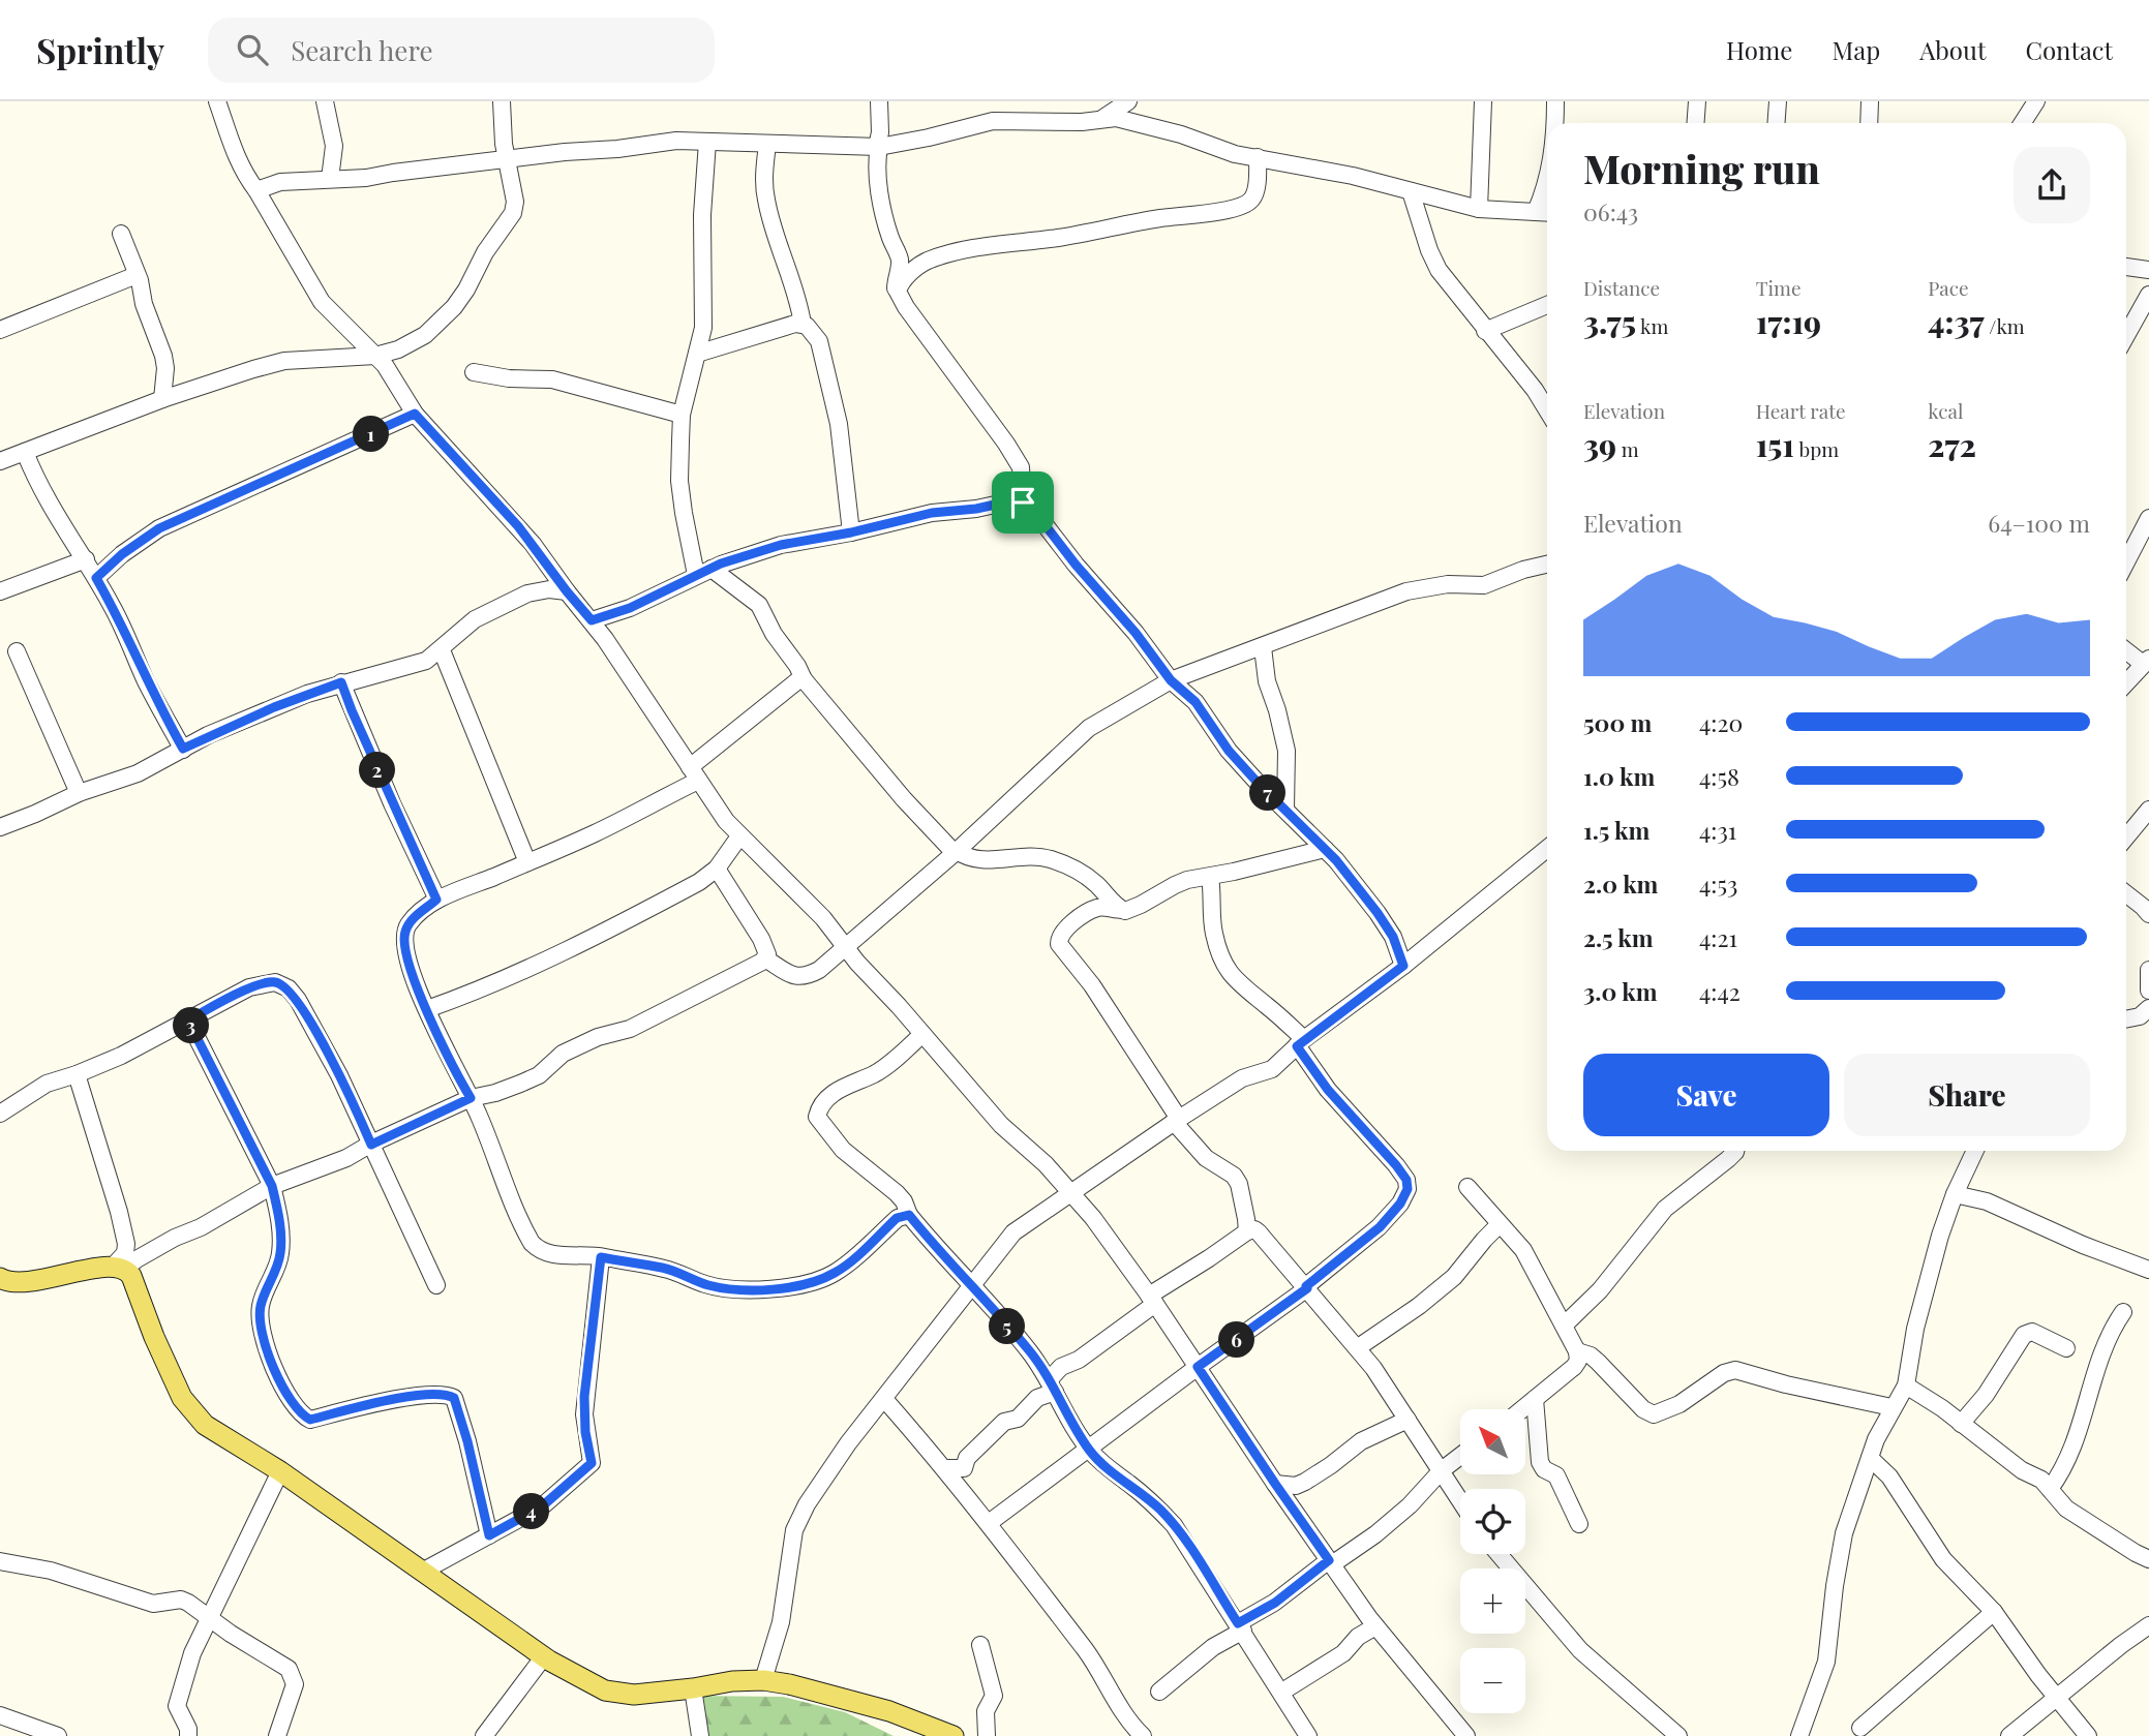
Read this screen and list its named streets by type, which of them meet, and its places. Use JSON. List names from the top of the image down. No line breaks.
{"north":"top left","page":{"header":"Sprintly","search":"Search here","nav":["Home","Map","About","Contact"],"heading":["Morning run","06:43"],"stats":[["Distance","3.75 km"],["Time","17:19"],["Pace","4:37 /km"],["Elevation","39 m"],["Heart rate","151 bpm"],["kcal","272"]],"pins":["1","2","7","3","5","6","4"],"chart":["Elevation","64–100 m"],"list":[{"name":"500 m","note":"4:20"},{"name":"1.0 km","note":"4:58"},{"name":"1.5 km","note":"4:31"},{"name":"2.0 km","note":"4:53"},{"name":"2.5 km","note":"4:21"},{"name":"3.0 km","note":"4:42"}],"buttons":["Save","Share"],"map_buttons":["+","−"]}}
